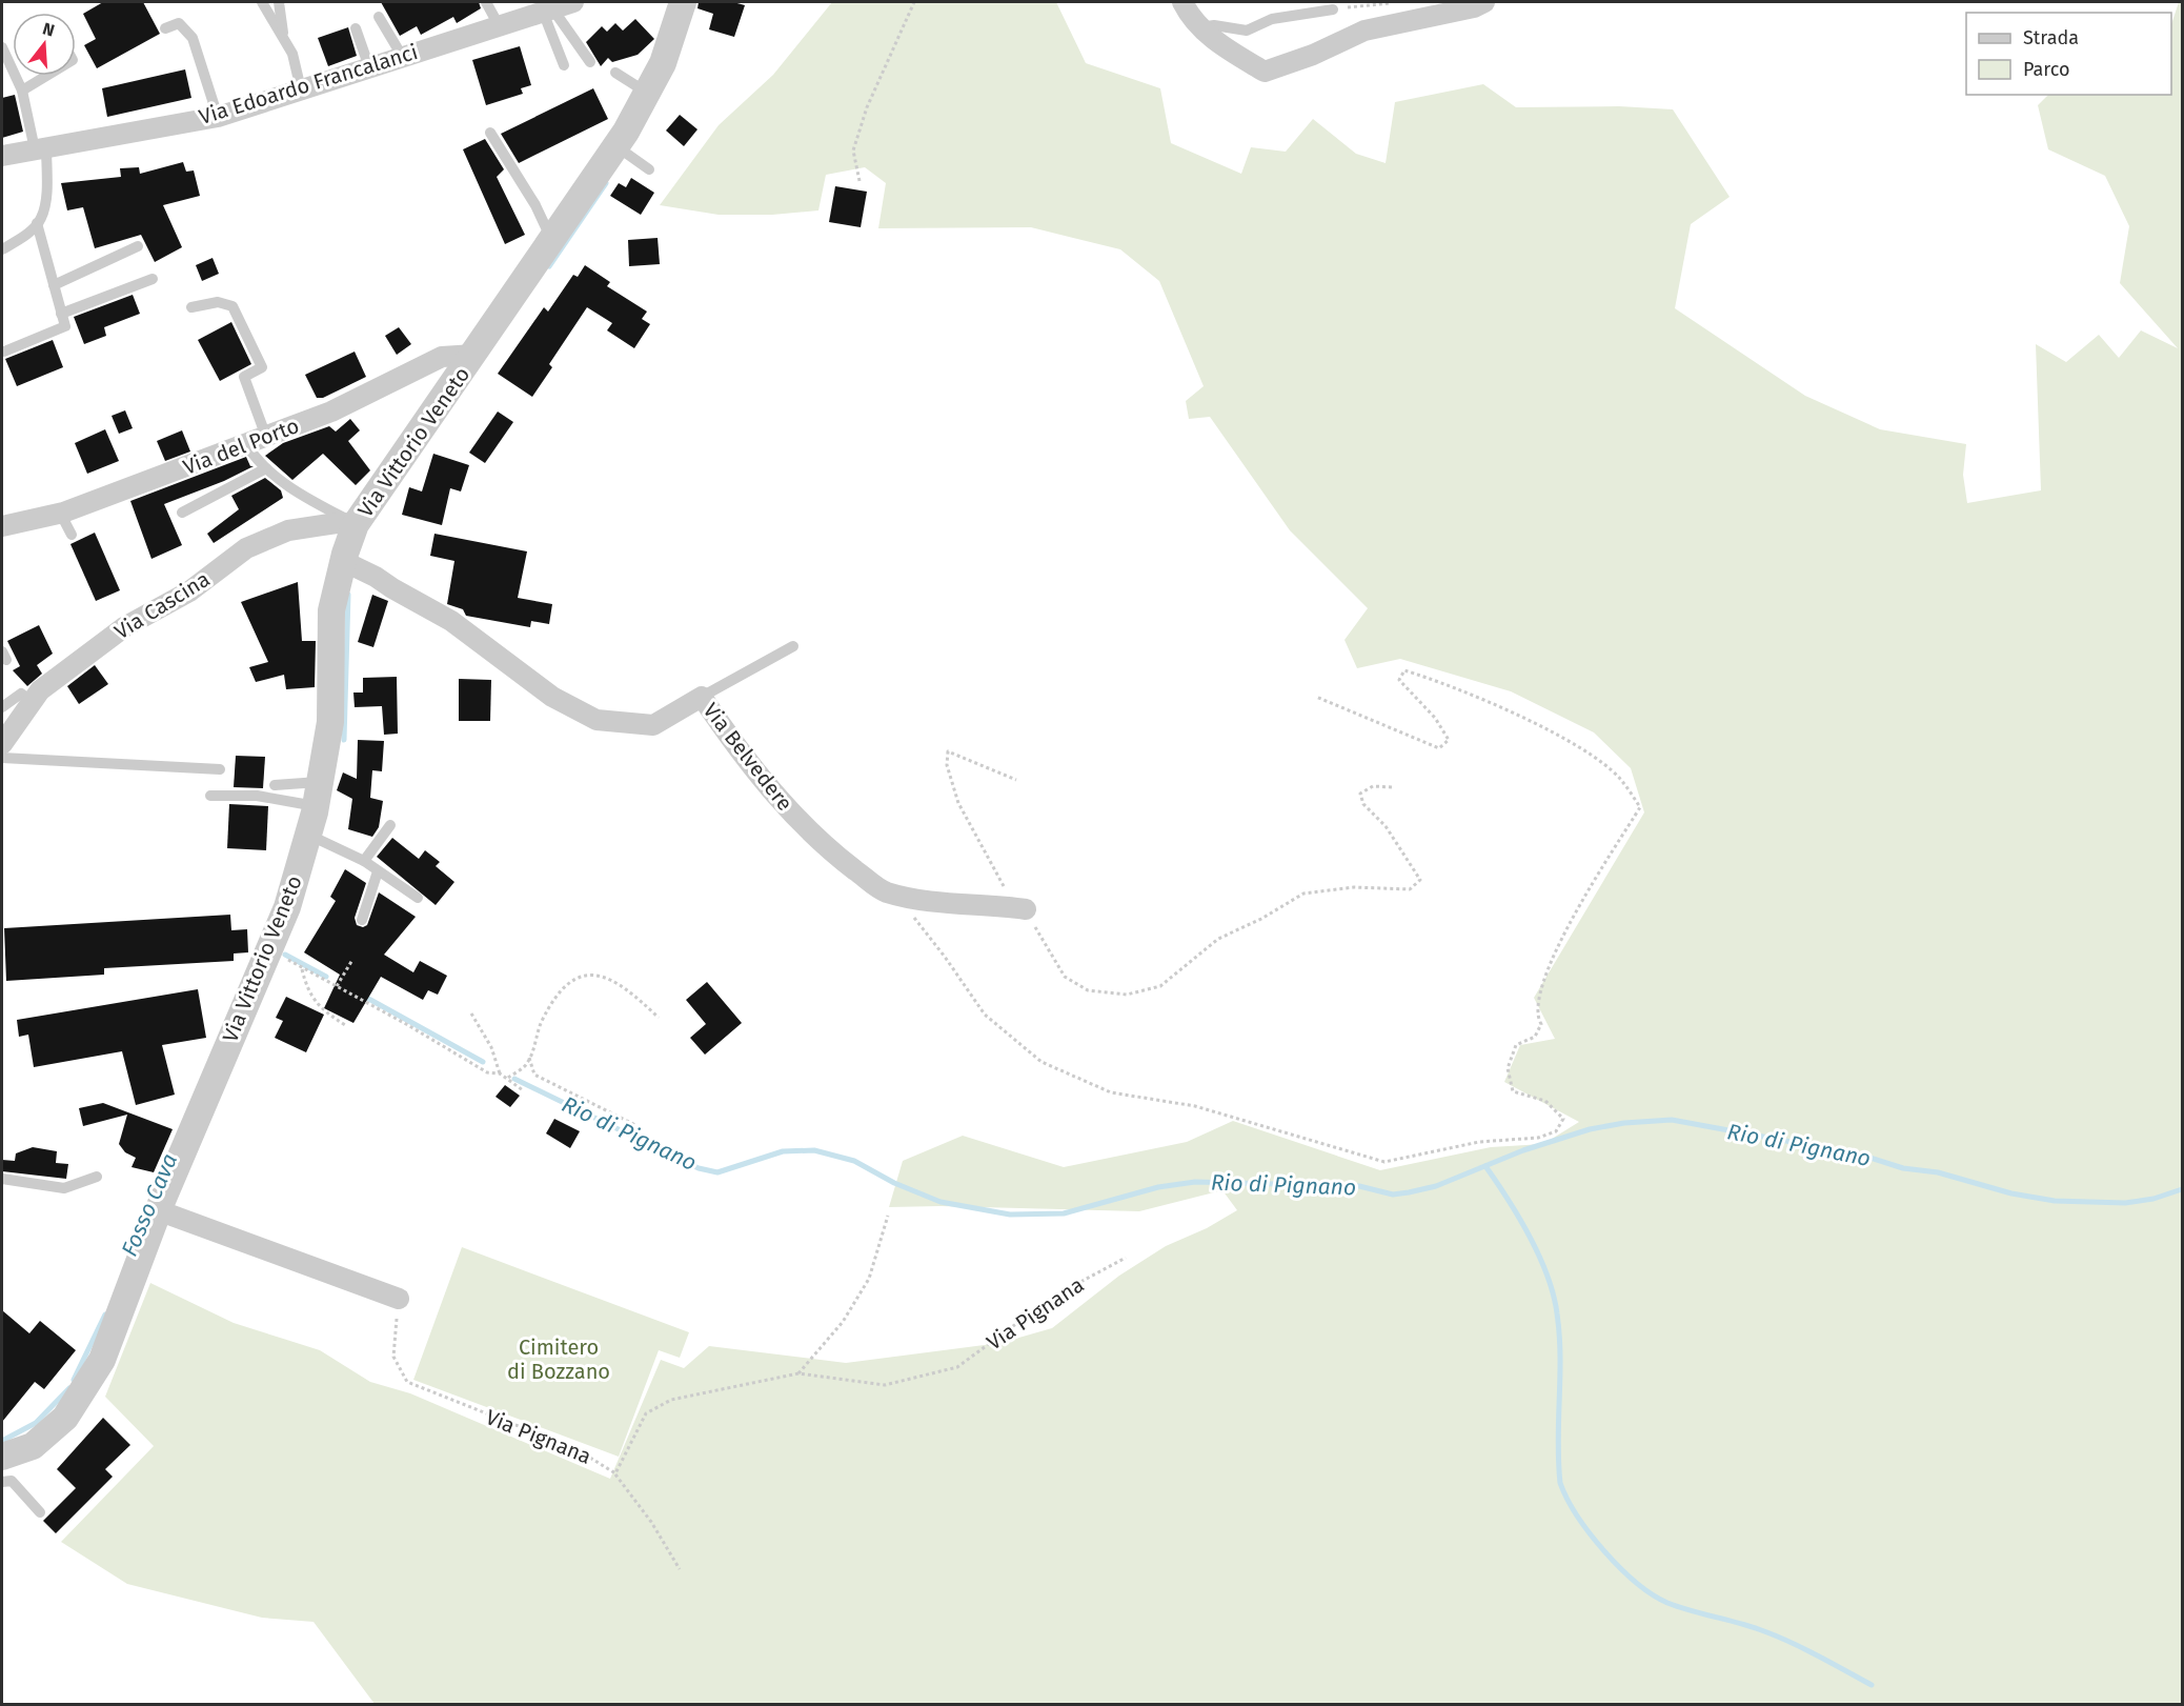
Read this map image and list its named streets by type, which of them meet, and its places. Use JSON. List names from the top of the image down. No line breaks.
{"streets":{"street":["Via Edoardo Francalanci","Via Vittorio Veneto","Via del Porto","Via Cascina","Via Belvedere"],"path":["Via Pignana"]},"crossings":[["Via Vittorio Veneto","Via del Porto"],["Via Vittorio Veneto","Via Cascina"],["Via Vittorio Veneto","Via Belvedere"]],"water":["Rio di Pignano","Fosso Cava"],"parks":["Cimitero di Bozzano"],"legend":["Strada","Parco"],"north":"top"}
